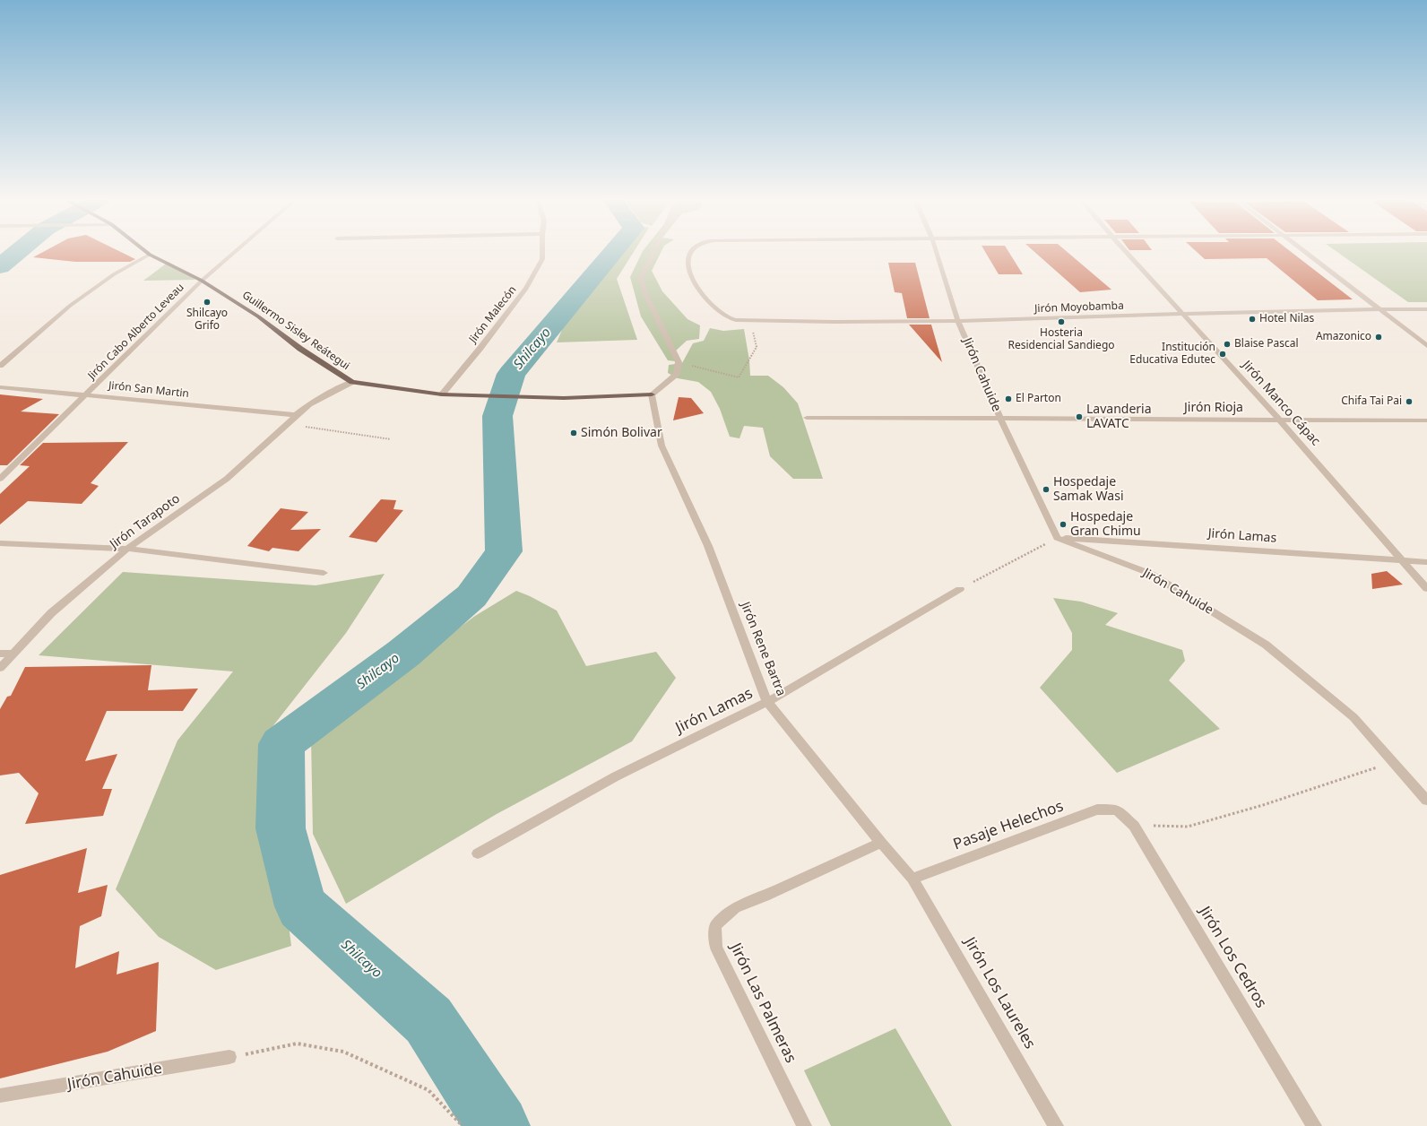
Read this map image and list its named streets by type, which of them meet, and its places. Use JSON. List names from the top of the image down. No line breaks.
{"streets":{"main road":["Guillermo Sisley Reátegui"],"street":["Jirón Moyobamba","Jirón Malecón","Jirón Cabo Alberto Leveau","Jirón Cahuide","Jirón San Martin","Jirón Manco Cápac","Jirón Rioja","Jirón Tarapoto","Jirón Lamas","Jirón Rene Bartra","Pasaje Helechos","Jirón Los Cedros","Jirón Los Laureles","Jirón Las Palmeras"]},"crossings":[["Jirón Moyobamba","Jirón Cahuide"],["Jirón Moyobamba","Jirón Manco Cápac"],["Jirón Malecón","Guillermo Sisley Reátegui"],["Guillermo Sisley Reátegui","Jirón Cabo Alberto Leveau"],["Guillermo Sisley Reátegui","Jirón Tarapoto"],["Guillermo Sisley Reátegui","Jirón Rene Bartra"],["Jirón Cabo Alberto Leveau","Jirón San Martin"],["Jirón Cahuide","Jirón Rioja"],["Jirón Cahuide","Jirón Lamas"],["Jirón San Martin","Jirón Tarapoto"],["Jirón Manco Cápac","Jirón Rioja"],["Jirón Manco Cápac","Jirón Lamas"],["Jirón Lamas","Jirón Rene Bartra"],["Jirón Rene Bartra","Pasaje Helechos"],["Jirón Rene Bartra","Jirón Los Laureles"],["Jirón Rene Bartra","Jirón Las Palmeras"],["Pasaje Helechos","Jirón Los Cedros"],["Pasaje Helechos","Jirón Los Laureles"]],"water":["Shilcayo"],"places":["Shilcayo Grifo","Hotel Nilas","Hosteria Residencial Sandiego","Amazonico","Blaise Pascal","Institución Educativa Edutec","El Parton","Chifa Tai Pai","Lavanderia LAVATC","Simón Bolivar","Hospedaje Samak Wasi","Hospedaje Gran Chimu"]}
